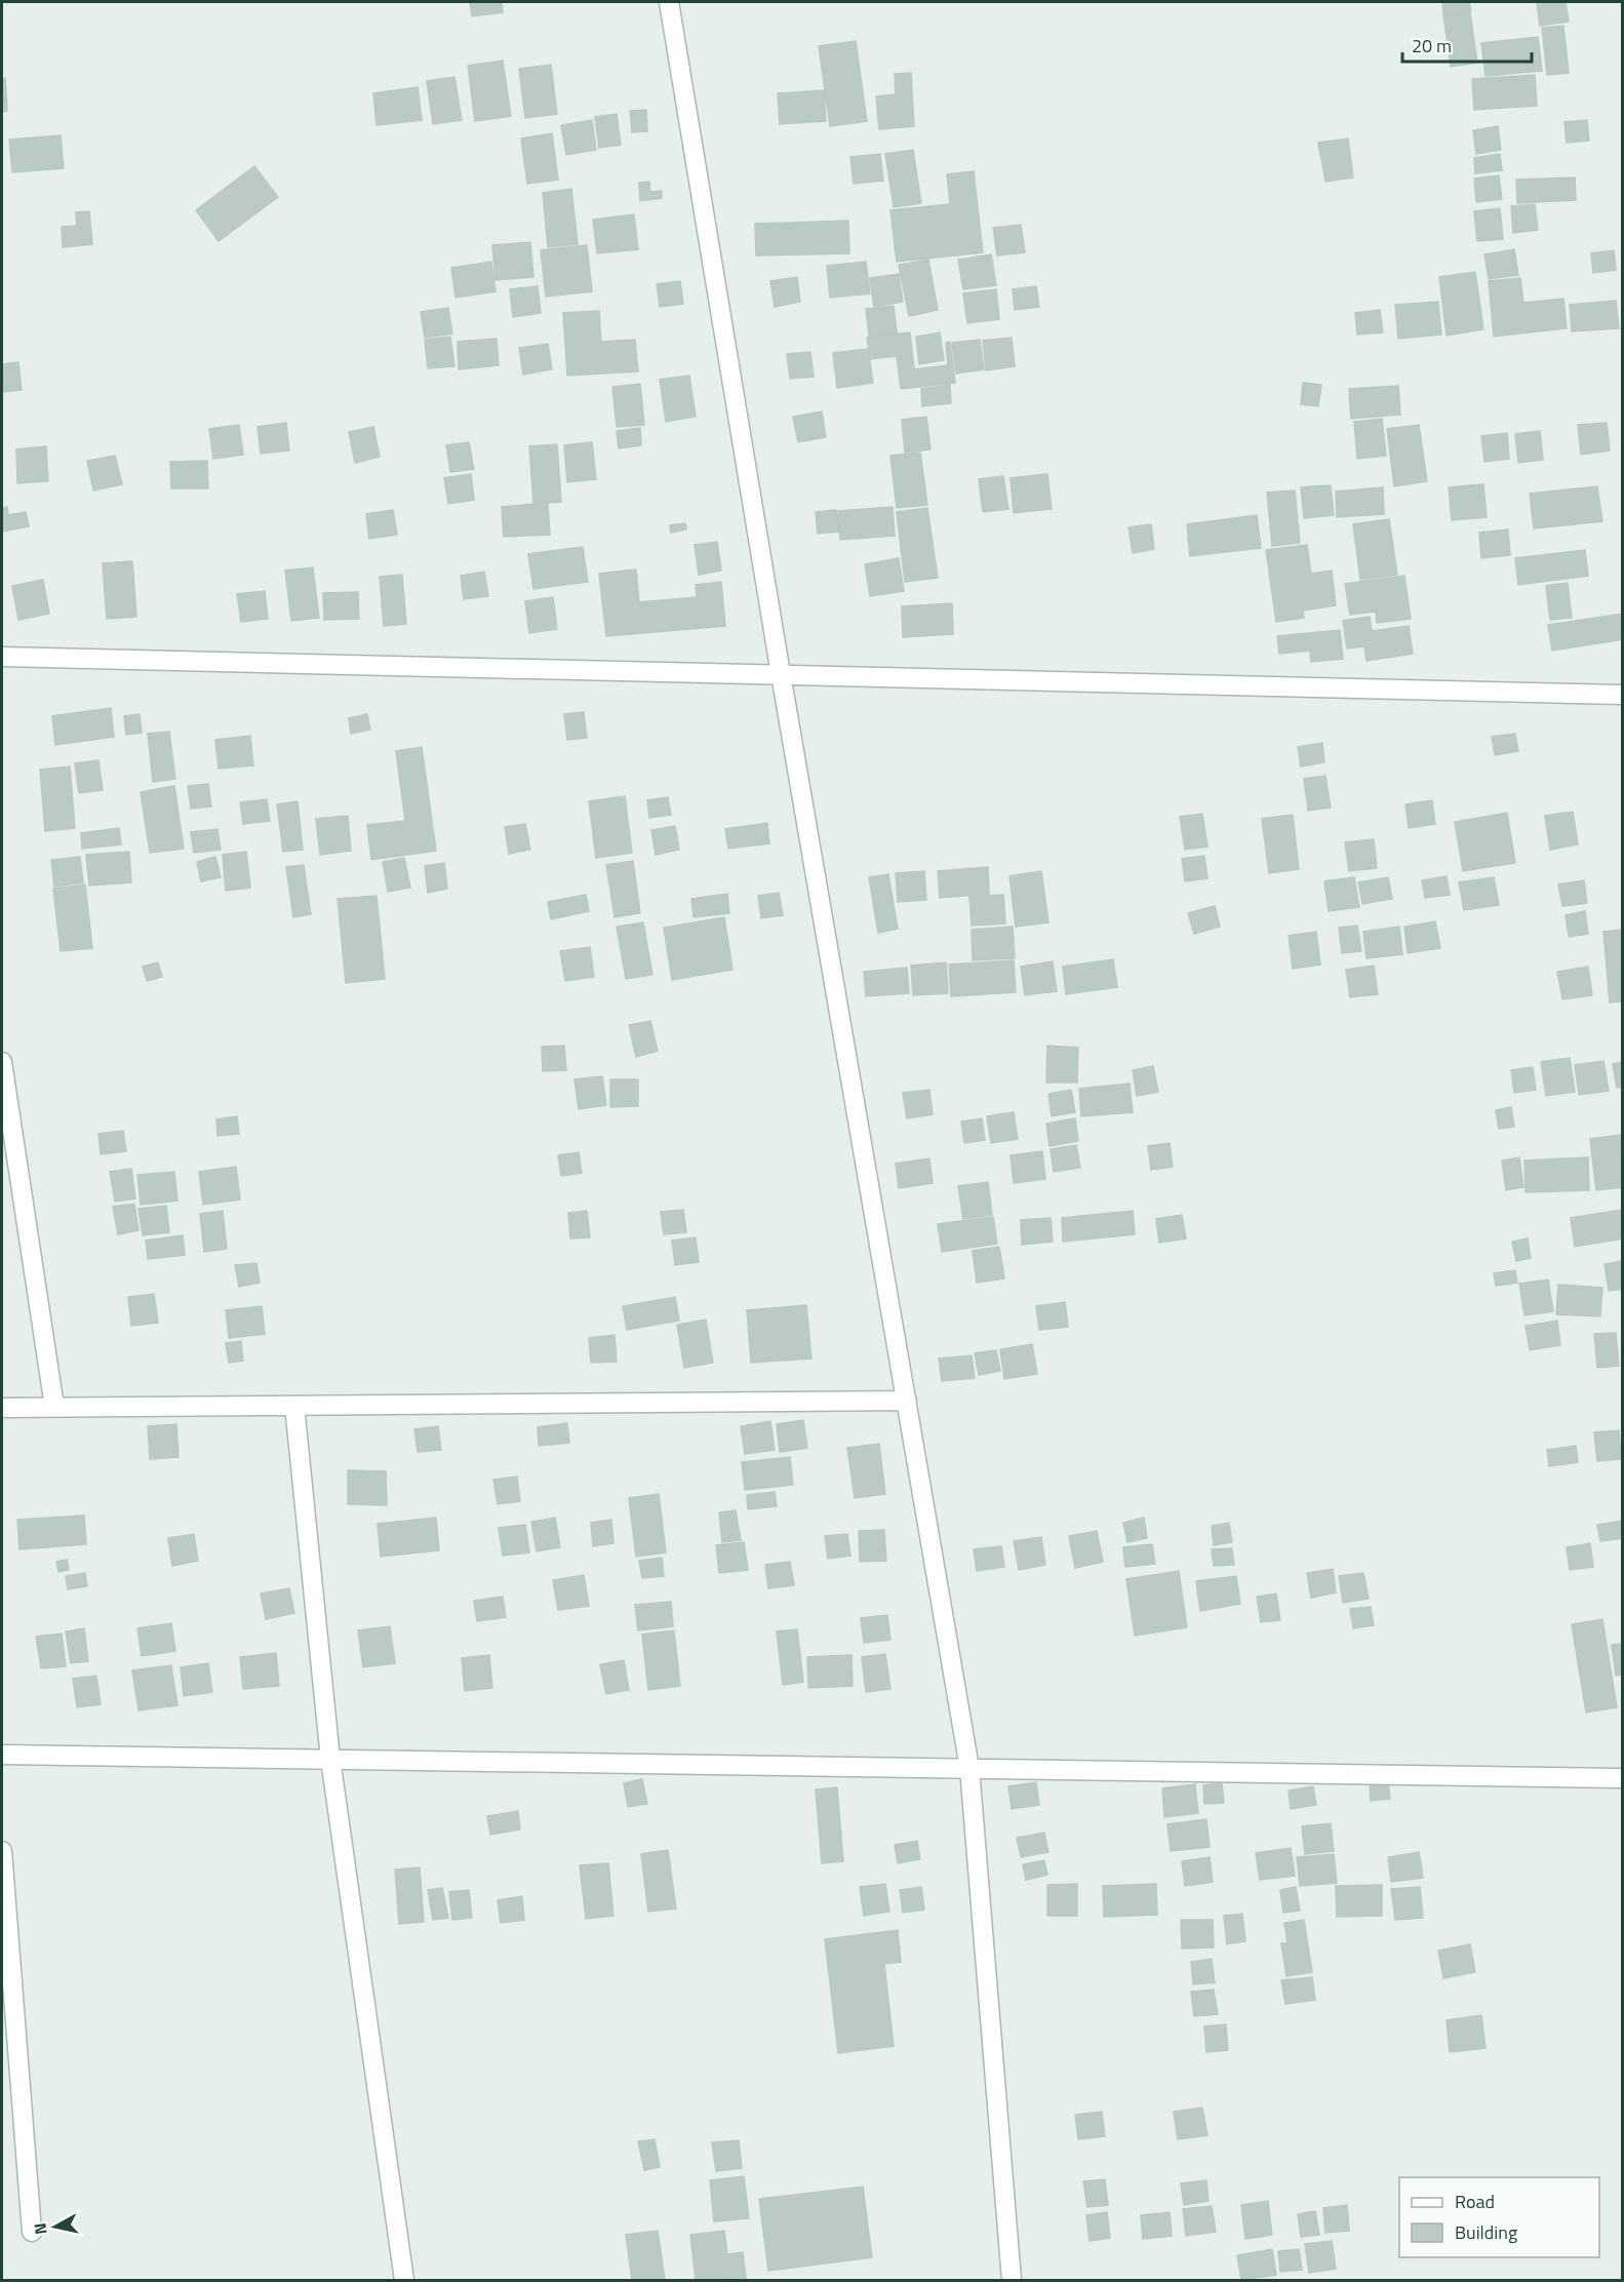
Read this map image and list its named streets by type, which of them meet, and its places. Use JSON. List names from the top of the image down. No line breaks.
{"legend":["Road","Building"],"scale_bar":"20 m","north":"left"}
